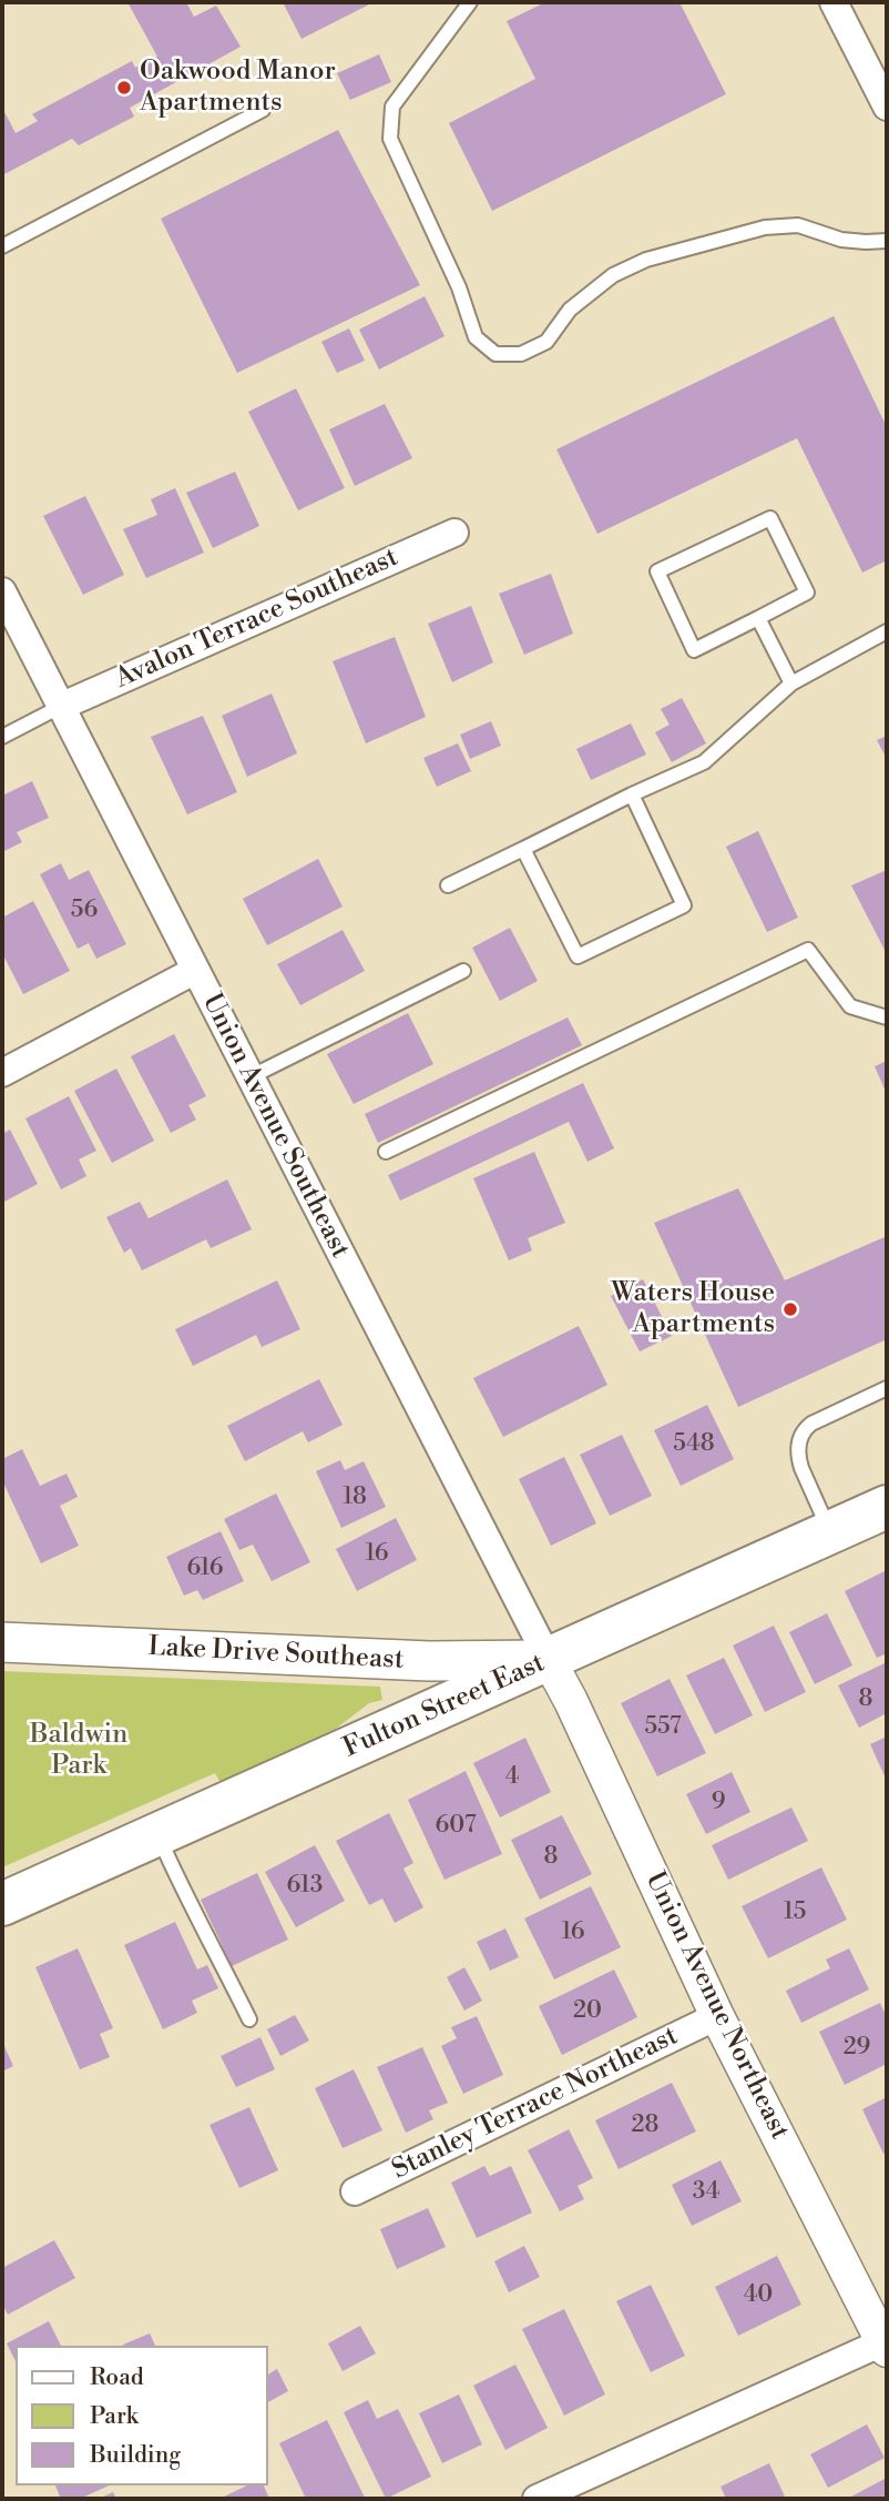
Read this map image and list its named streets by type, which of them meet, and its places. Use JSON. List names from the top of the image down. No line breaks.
{"streets":{"main road":["Lake Drive Southeast","Fulton Street East"],"street":["Avalon Terrace Southeast","Union Avenue Southeast","Union Avenue Northeast","Stanley Terrace Northeast"]},"crossings":[["Avalon Terrace Southeast","Union Avenue Southeast"],["Union Avenue Southeast","Lake Drive Southeast"],["Union Avenue Southeast","Fulton Street East"],["Union Avenue Southeast","Union Avenue Northeast"],["Lake Drive Southeast","Fulton Street East"],["Lake Drive Southeast","Union Avenue Northeast"],["Fulton Street East","Union Avenue Northeast"],["Union Avenue Northeast","Stanley Terrace Northeast"]],"parks":["Baldwin Park"],"places":["Oakwood Manor Apartments","Waters House Apartments"],"house_numbers":["56","548","18","16","616","8","557","4","9","607","8","613","15","16","20","29","28","34","40"],"legend":["Road","Park","Building"]}
